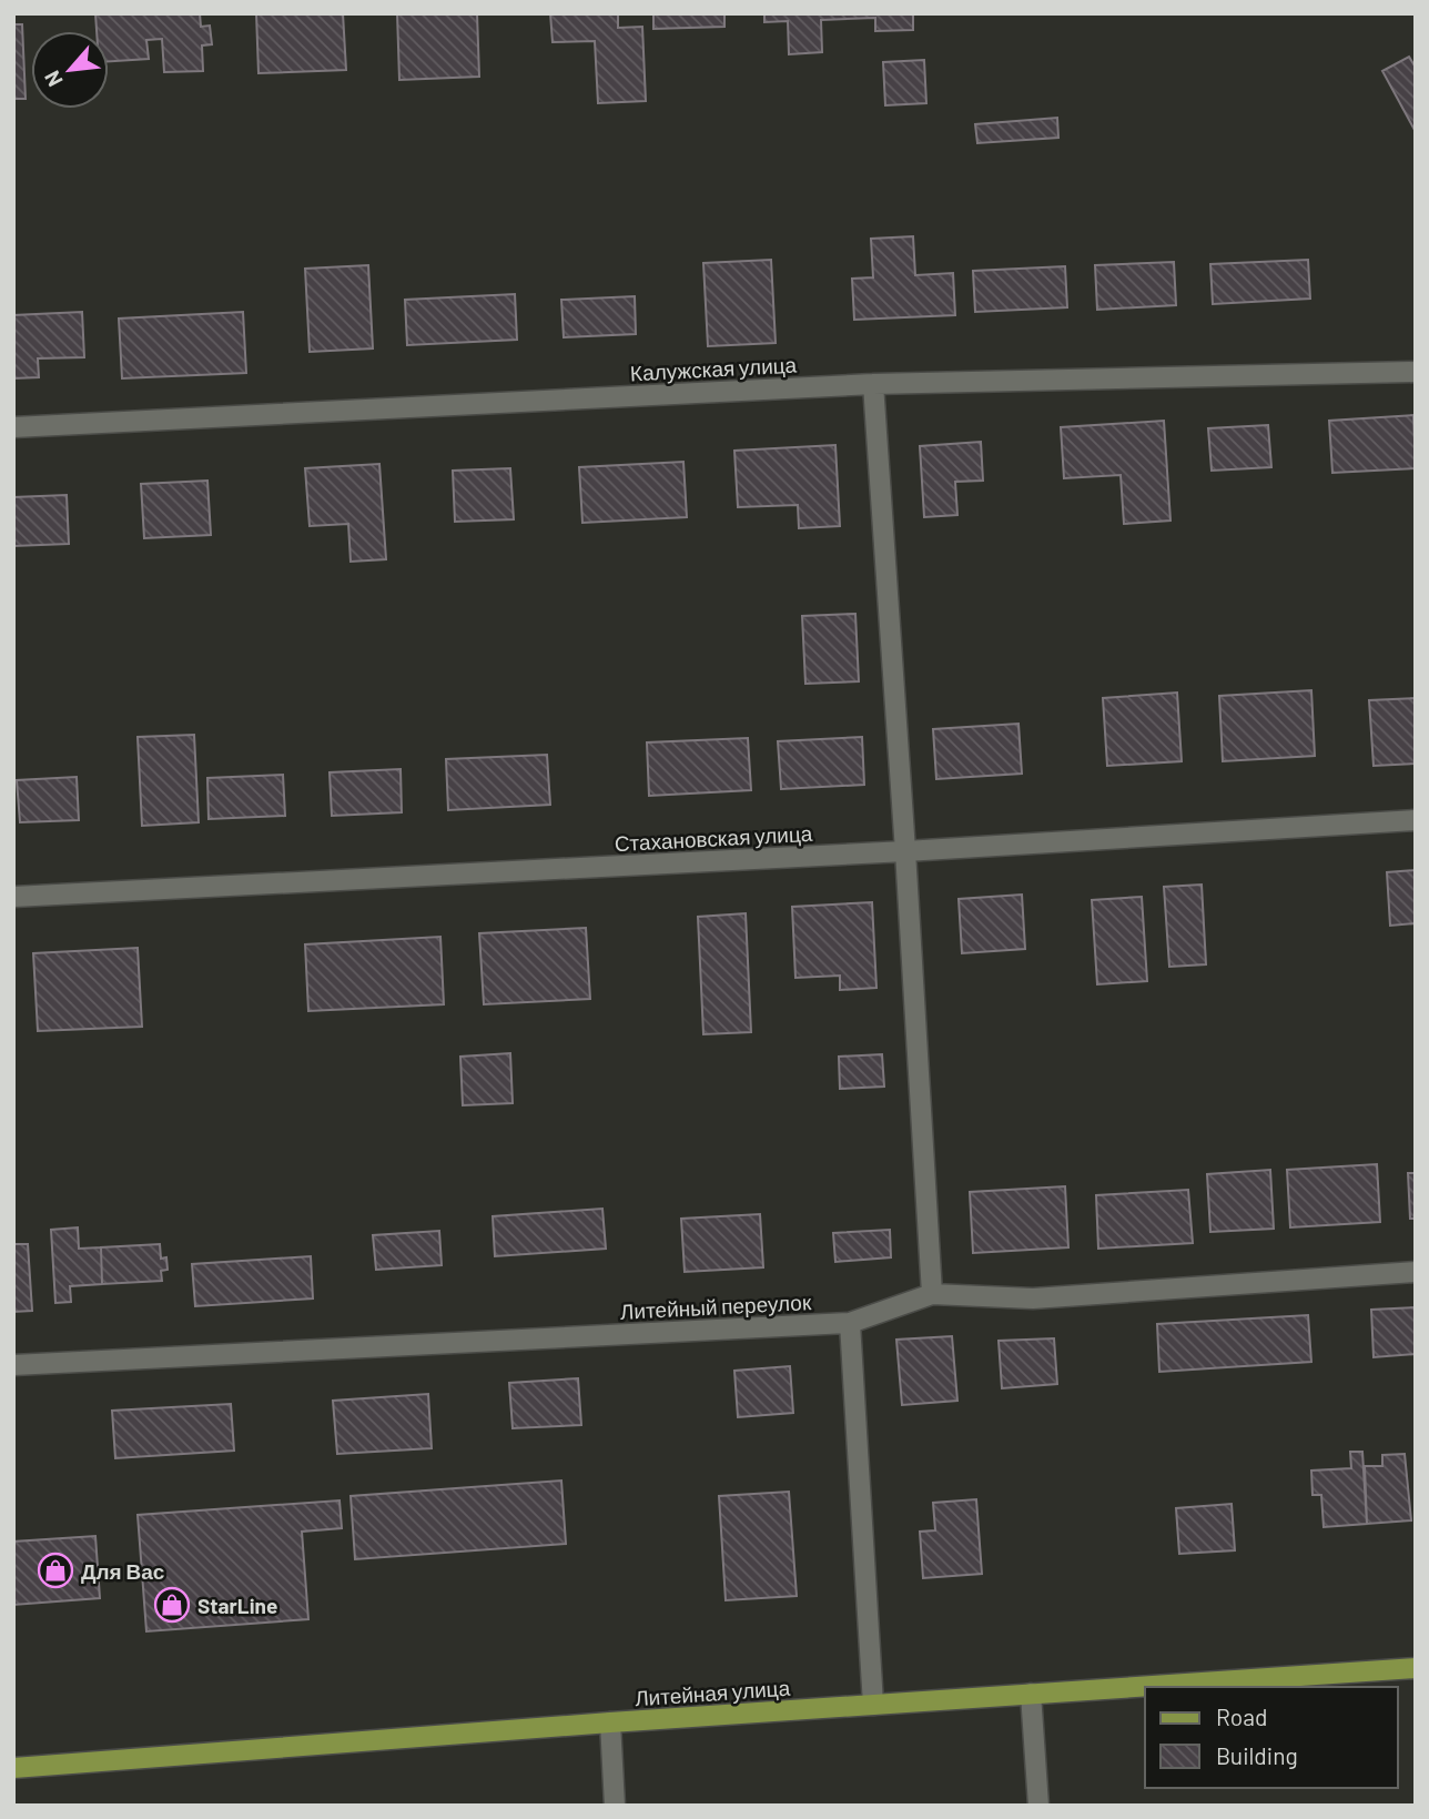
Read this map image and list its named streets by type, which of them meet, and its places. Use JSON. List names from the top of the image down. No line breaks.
{"streets":{"main road":["Литейная улица"],"street":["Калужская улица","Стахановская улица","Литейный переулок"]},"places":{"shop":["Для Вас","StarLine"]},"legend":["Road","Building"],"north":"bottom left"}
